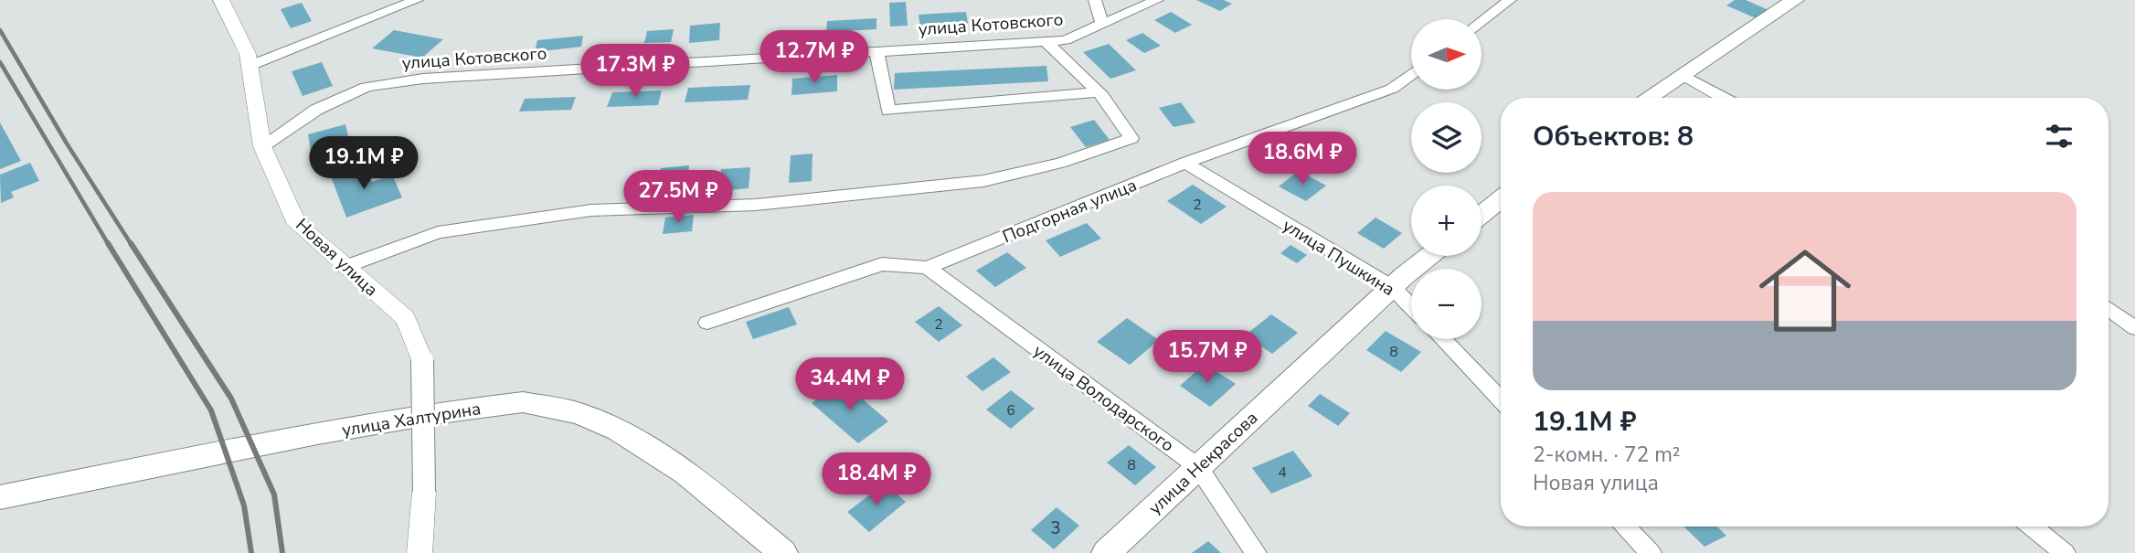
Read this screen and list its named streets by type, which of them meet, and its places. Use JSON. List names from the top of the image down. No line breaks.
{"streets":{"main road":["улица Халтурина","улица Некрасова"],"street":["улица Котовского","Подгорная улица","Новая улица","улица Пушкина","улица Володарского"]},"crossings":[["улица Котовского","Новая улица"],["Подгорная улица","улица Пушкина"],["Подгорная улица","улица Володарского"],["улица Пушкина","улица Некрасова"],["улица Володарского","улица Некрасова"]],"house_numbers":["2","2","8","6","8","4","3"],"north":"right","page":{"map_buttons":["+","−"],"price":["12.7M ₽","17.3M ₽","18.6M ₽","19.1M ₽","27.5M ₽","15.7M ₽","34.4M ₽","18.4M ₽"],"heading":"Объектов: 8","list":[{"name":"19.1M ₽","note":"2-комн. · 72 m² · Новая улица"}]}}
